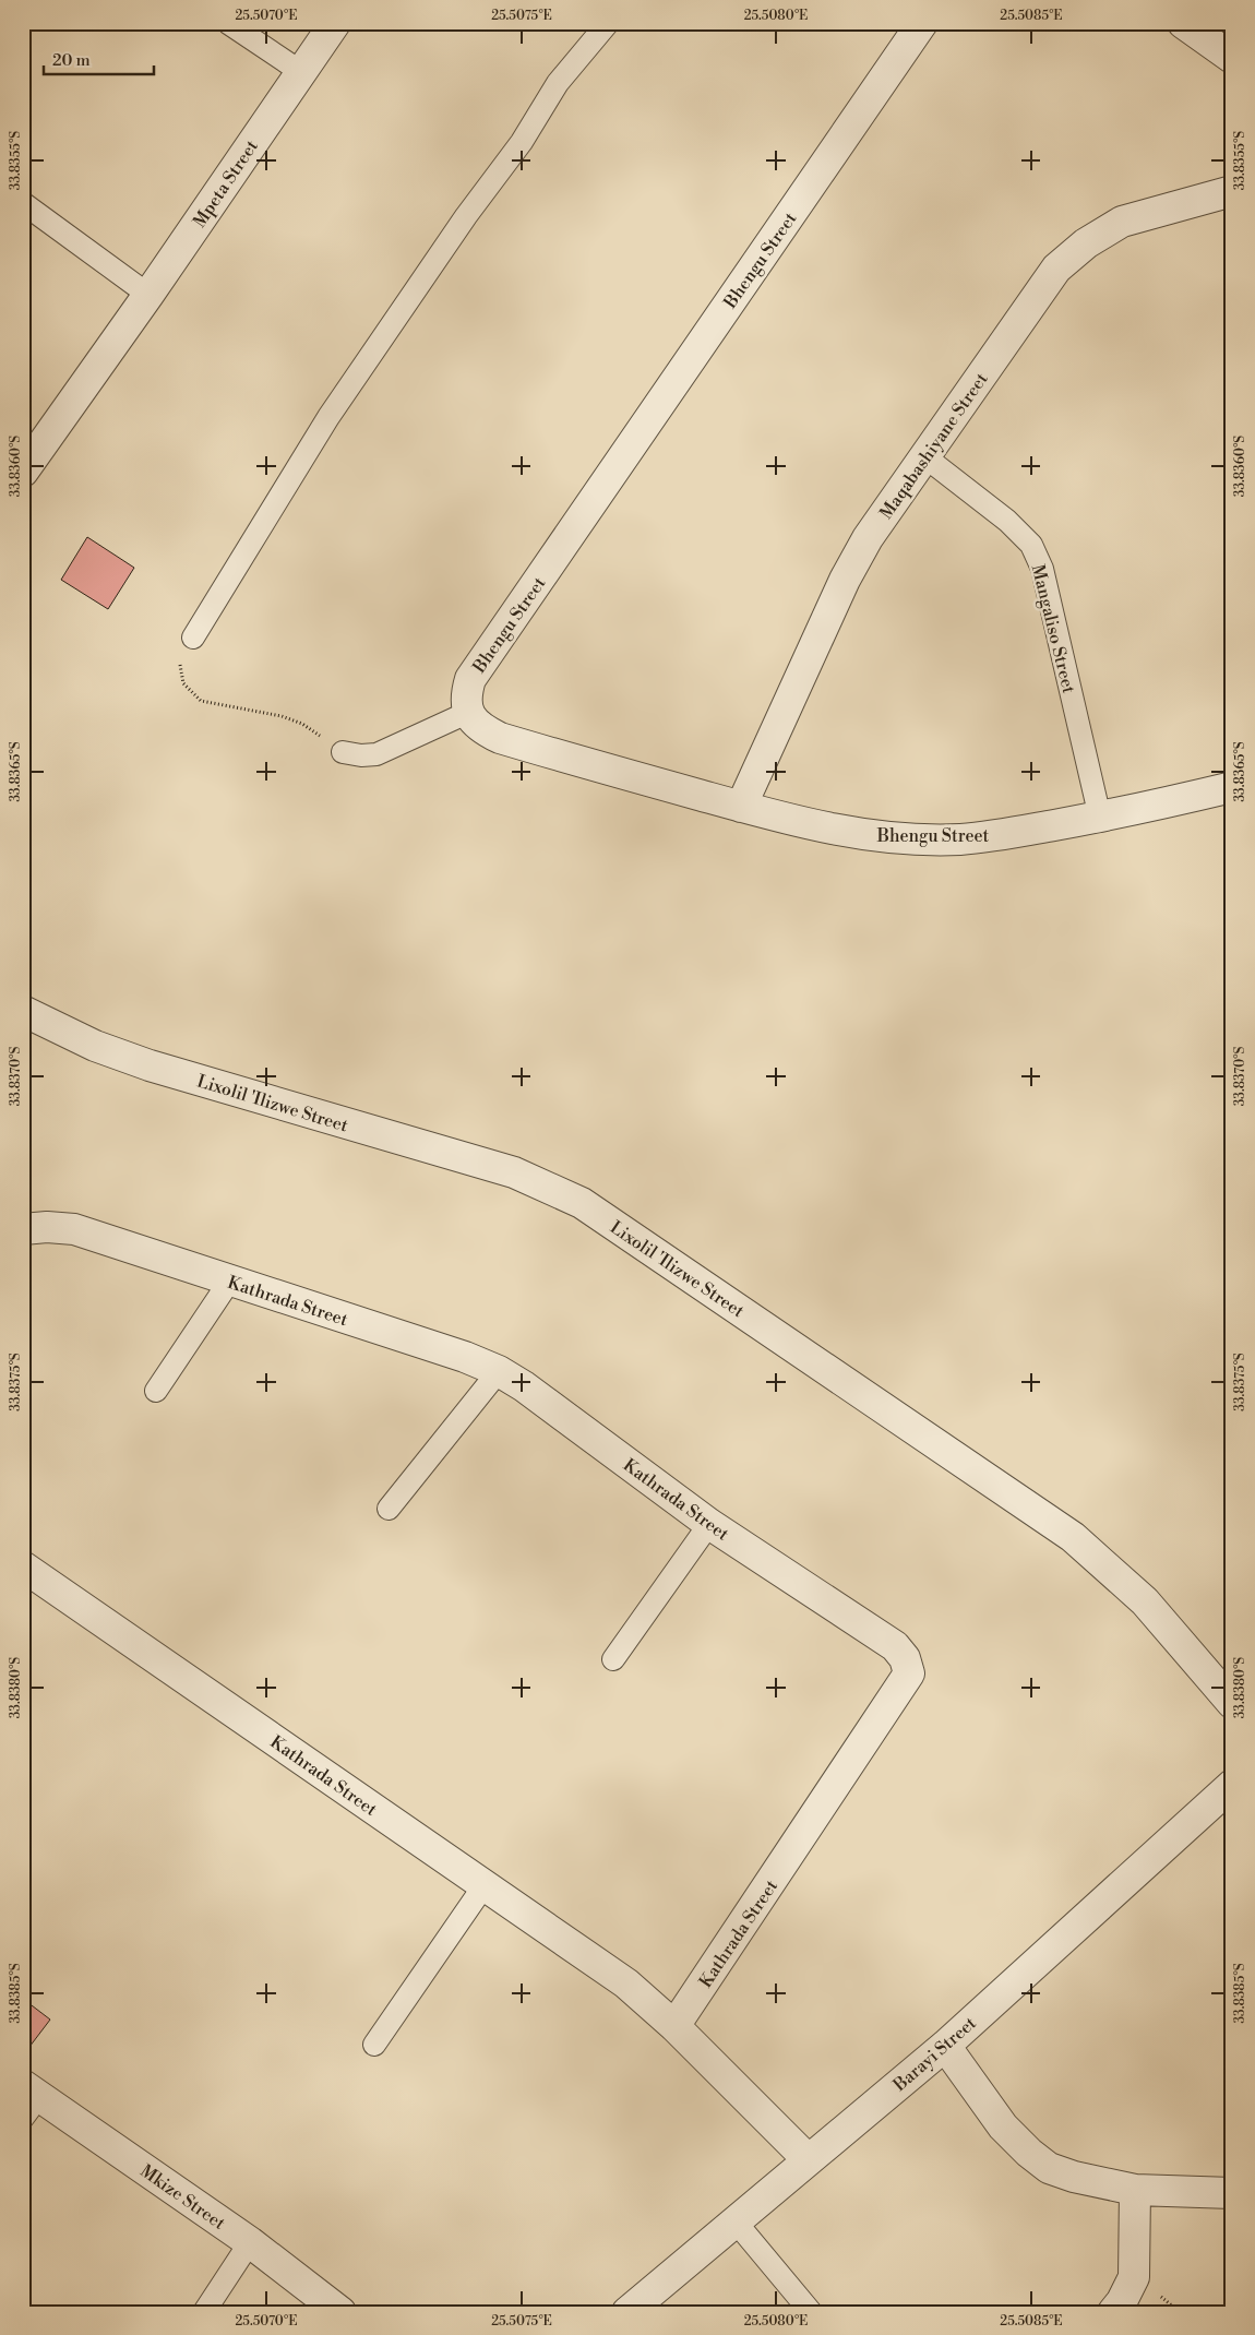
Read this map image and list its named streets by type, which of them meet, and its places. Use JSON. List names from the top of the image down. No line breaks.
{"streets":{"street":["Mpeta Street","Bhengu Street","Maqabashiyane Street","Lixolil 'Ilizwe Street","Kathrada Street","Barayi Street","Mkize Street"],"lane":["Mangaliso Street"]},"crossings":[["Bhengu Street","Maqabashiyane Street"],["Bhengu Street","Mangaliso Street"],["Maqabashiyane Street","Mangaliso Street"],["Kathrada Street","Barayi Street"]],"scale_bar":"20 m","coordinates":["25.5070°E","25.5075°E","25.5080°E","25.5085°E","33.8355°S","33.8360°S","33.8365°S","33.8370°S","33.8375°S","33.8380°S","33.8385°S"]}
